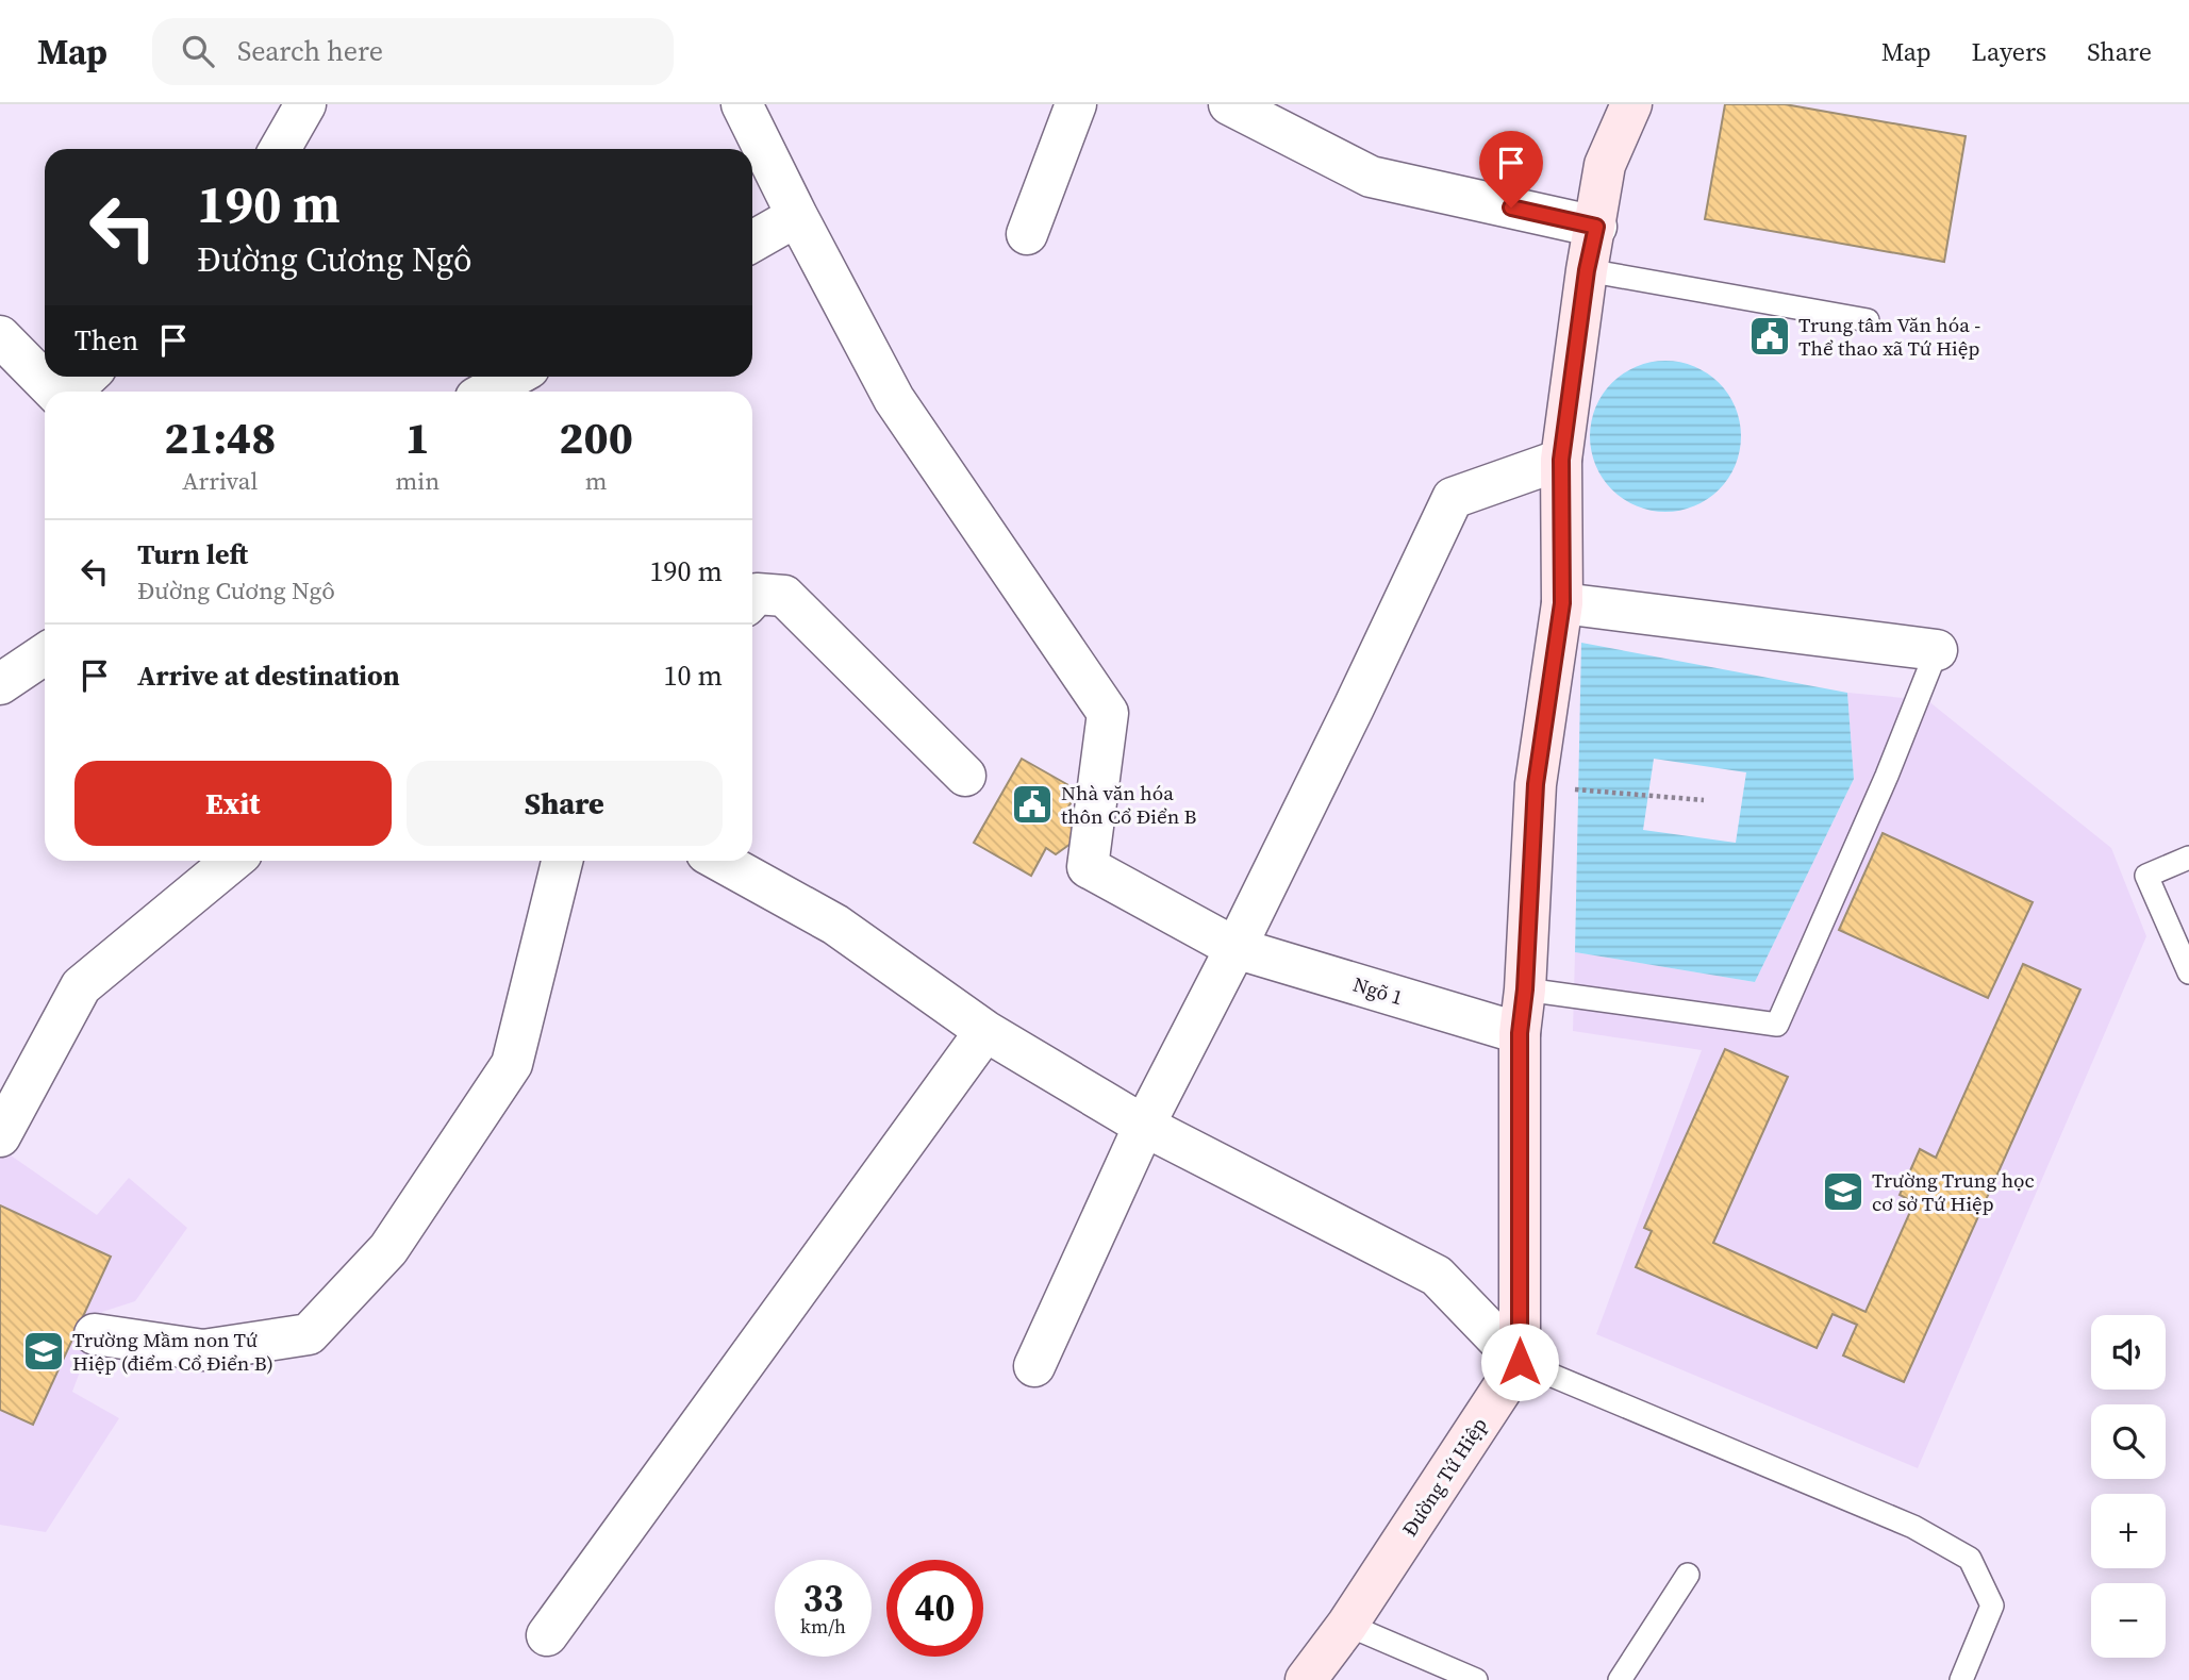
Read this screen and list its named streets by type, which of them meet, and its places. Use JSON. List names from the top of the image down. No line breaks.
{"streets":{"street":["Ngõ 1","Đường Tứ Hiệp"]},"places":{"public building":["Trung tâm Văn hóa - Thể thao xã Tứ Hiệp","Nhà văn hóa thôn Cổ Điển B"],"school or university":["Trường Trung học cơ sở Tứ Hiệp","Trường Mầm non Tứ Hiệp (điểm Cổ Điển B)"]},"page":{"header":"Map","search":"Search here","nav":["Map","Layers","Share"],"turn":["190 m","Đường Cương Ngô"],"then":"Then","eta":["21:48","Arrival","1","min","200","m"],"list":[{"name":"Turn left","note":"Đường Cương Ngô","value":"190 m"},{"name":"Arrive at destination","value":"10 m"}],"buttons":["Exit","Share"],"map_buttons":["+","−"],"speed":"33 km/h","limit":"40"}}
